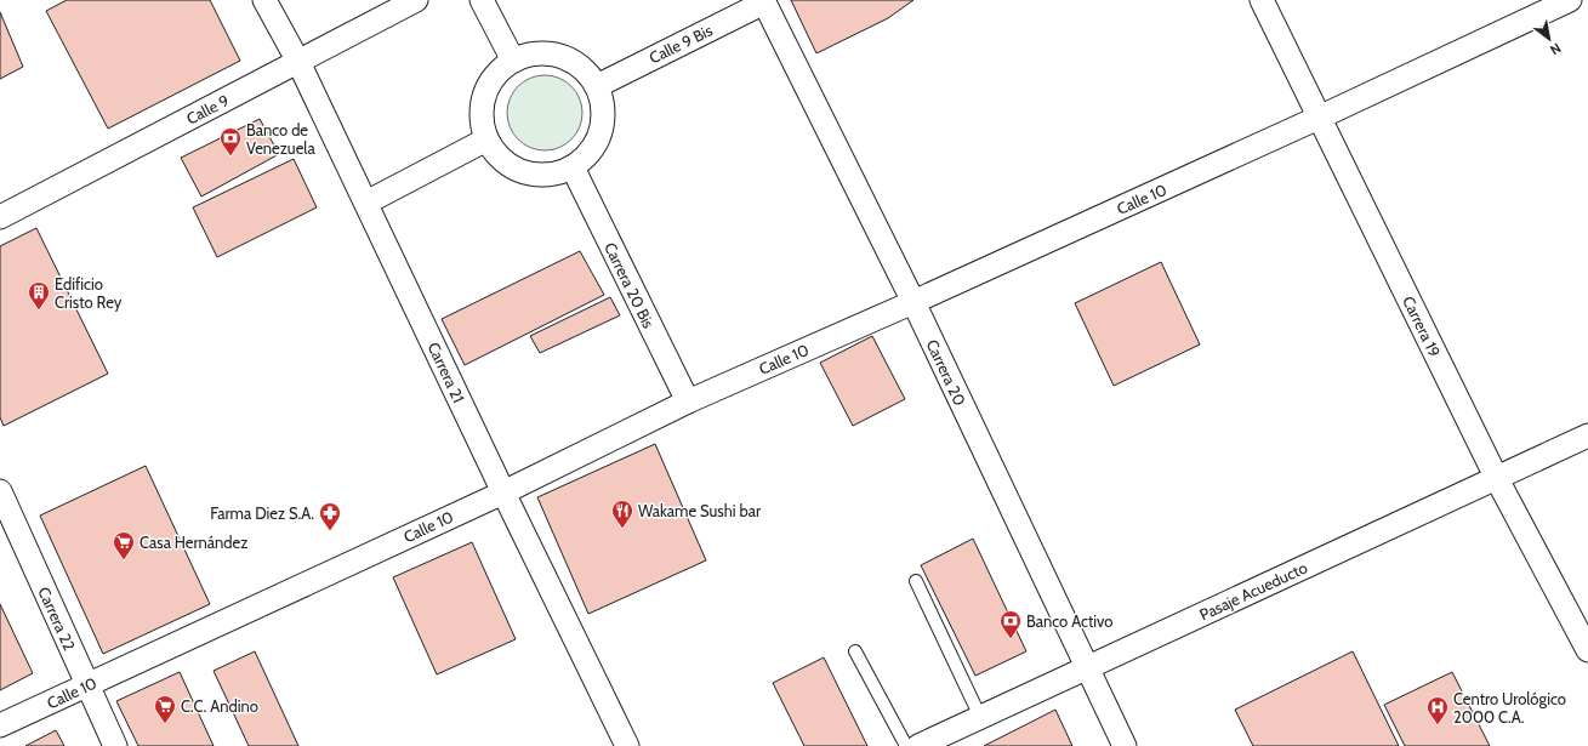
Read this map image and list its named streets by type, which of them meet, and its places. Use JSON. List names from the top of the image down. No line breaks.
{"streets":{"street":["Calle 9 Bis","Calle 9","Calle 10","Carrera 20 Bis","Carrera 19","Carrera 21","Carrera 20","Pasaje Acueducto","Carrera 22"]},"crossings":[["Calle 9 Bis","Carrera 20 Bis"],["Calle 9 Bis","Carrera 20"],["Calle 9","Carrera 21"],["Calle 10","Carrera 20 Bis"],["Calle 10","Carrera 19"],["Calle 10","Carrera 21"],["Calle 10","Carrera 20"],["Calle 10","Carrera 22"],["Carrera 19","Pasaje Acueducto"],["Carrera 20","Pasaje Acueducto"]],"places":{"bank":["Banco de Venezuela","Banco Activo"],"building":["Edificio Cristo Rey"],"restaurant":["Wakame Sushi bar"],"pharmacy":["Farma Diez S.A."],"supermarket":["Casa Hernández","C.C. Andino"],"hospital":["Centro Urológico 2000 C.A."]},"north":"bottom right"}
